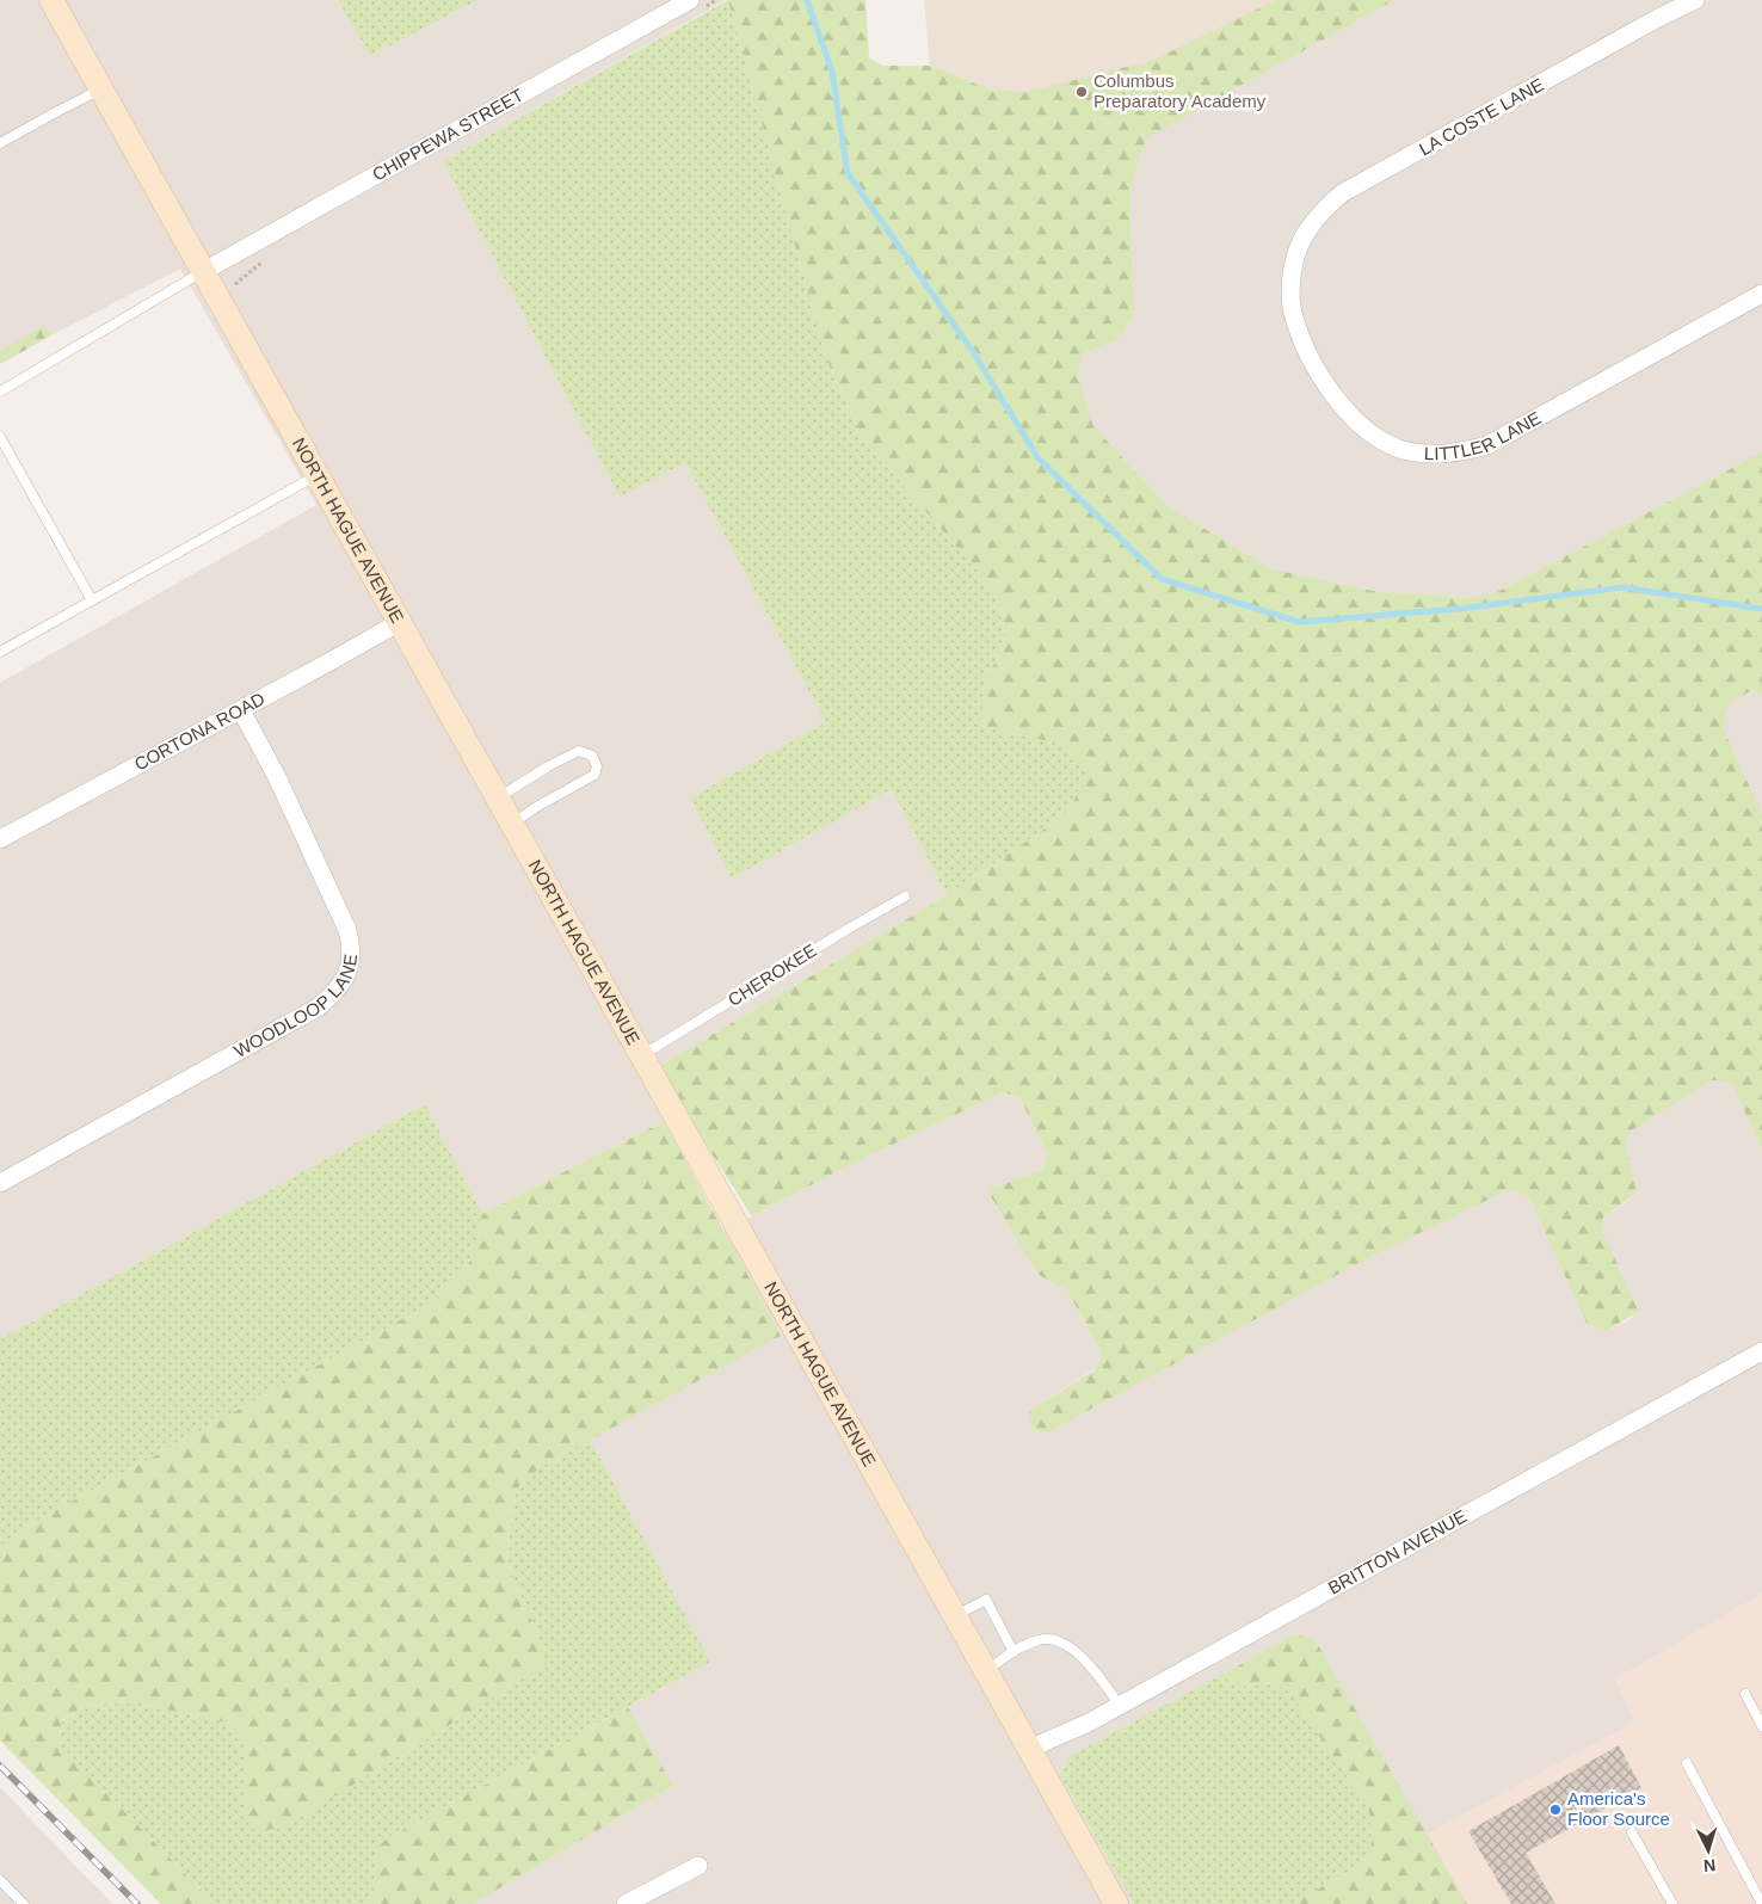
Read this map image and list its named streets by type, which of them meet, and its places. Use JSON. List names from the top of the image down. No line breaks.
{"streets":{"main road":["NORTH HAGUE AVENUE"],"street":["LA COSTE LANE","CHIPPEWA STREET","LITTLER LANE","CORTONA ROAD","WOODLOOP LANE","BRITTON AVENUE"],"lane":["CHEROKEE"]},"crossings":[["LA COSTE LANE","LITTLER LANE"],["CHIPPEWA STREET","NORTH HAGUE AVENUE"],["NORTH HAGUE AVENUE","CORTONA ROAD"],["NORTH HAGUE AVENUE","CHEROKEE"],["NORTH HAGUE AVENUE","BRITTON AVENUE"],["CORTONA ROAD","WOODLOOP LANE"]],"places":["Columbus Preparatory Academy","America's Floor Source"],"north":"bottom"}
